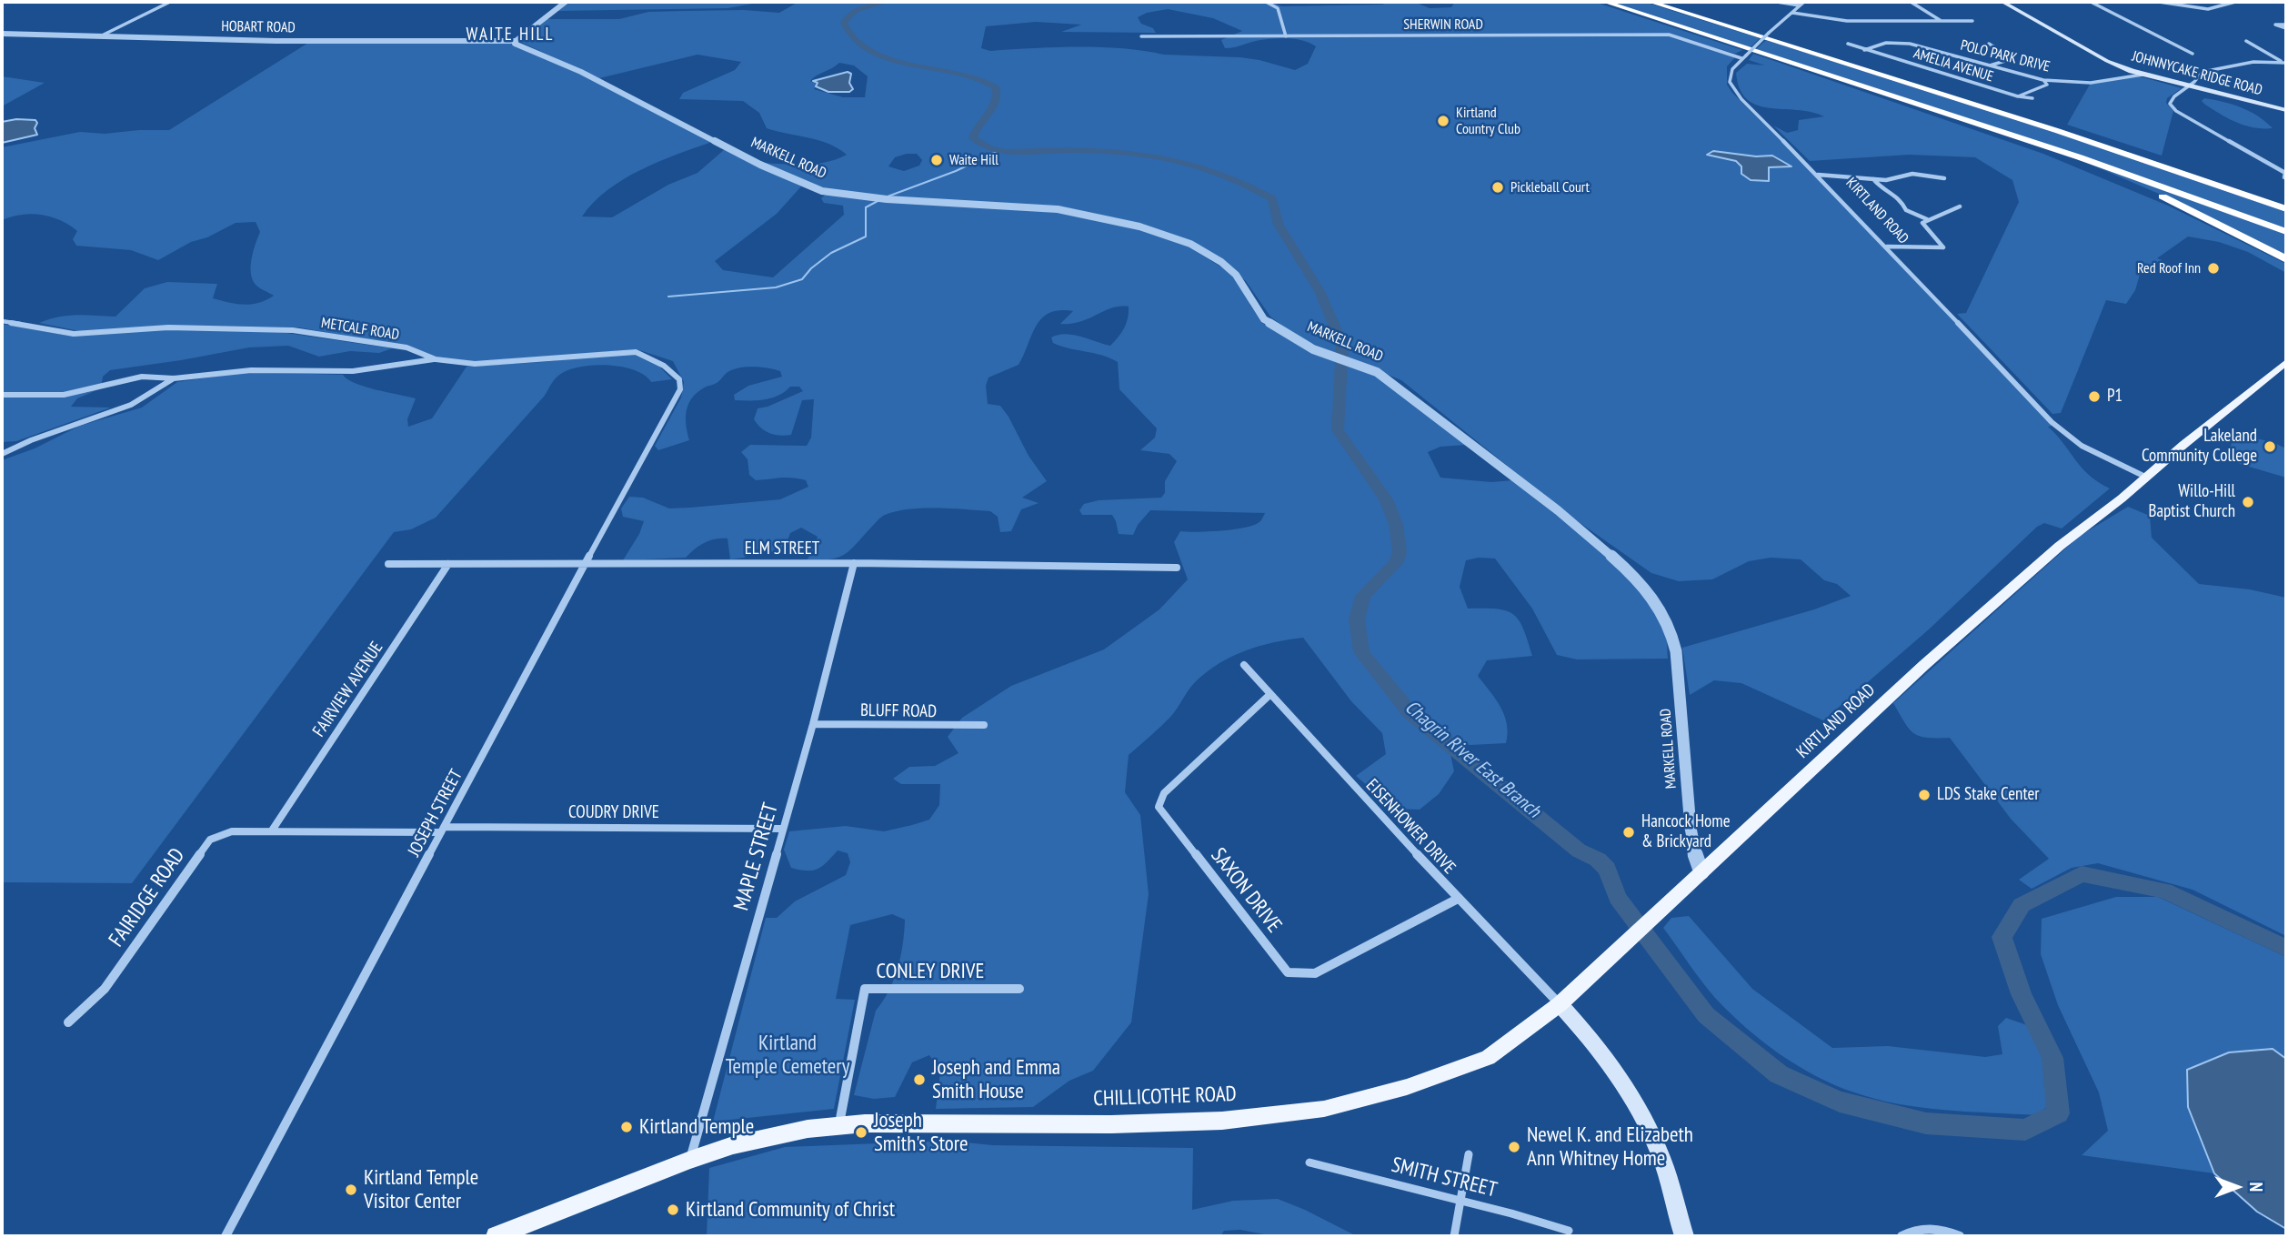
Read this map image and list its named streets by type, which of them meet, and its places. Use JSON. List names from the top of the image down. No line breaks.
{"streets":{"main road":["JOHNNYCAKE RIDGE ROAD","KIRTLAND ROAD","CHILLICOTHE ROAD"],"street":["SHERWIN ROAD","HOBART ROAD","POLO PARK DRIVE","AMELIA AVENUE","MARKELL ROAD","METCALF ROAD","ELM STREET","FAIRVIEW AVENUE","BLUFF ROAD","JOSEPH STREET","COUDRY DRIVE","EISENHOWER DRIVE","MAPLE STREET","SAXON DRIVE","FAIRIDGE ROAD","CONLEY DRIVE","SMITH STREET"]},"crossings":[["SHERWIN ROAD","KIRTLAND ROAD"],["HOBART ROAD","MARKELL ROAD"],["POLO PARK DRIVE","AMELIA AVENUE"],["POLO PARK DRIVE","JOHNNYCAKE RIDGE ROAD"],["MARKELL ROAD","KIRTLAND ROAD"],["KIRTLAND ROAD","EISENHOWER DRIVE"],["KIRTLAND ROAD","CHILLICOTHE ROAD"],["METCALF ROAD","JOSEPH STREET"],["ELM STREET","FAIRVIEW AVENUE"],["ELM STREET","JOSEPH STREET"],["ELM STREET","MAPLE STREET"],["FAIRVIEW AVENUE","COUDRY DRIVE"],["FAIRVIEW AVENUE","FAIRIDGE ROAD"],["BLUFF ROAD","MAPLE STREET"],["JOSEPH STREET","COUDRY DRIVE"],["COUDRY DRIVE","MAPLE STREET"],["COUDRY DRIVE","FAIRIDGE ROAD"],["EISENHOWER DRIVE","SAXON DRIVE"],["EISENHOWER DRIVE","CHILLICOTHE ROAD"],["MAPLE STREET","CHILLICOTHE ROAD"],["CONLEY DRIVE","CHILLICOTHE ROAD"]],"districts":["WAITE HILL"],"water":["Chagrin River East Branch"],"parks":["Kirtland Temple Cemetery"],"places":["Kirtland Country Club","Waite Hill","Pickleball Court","Red Roof Inn","P1","Lakeland Community College","Willo-Hill Baptist Church","LDS Stake Center","Hancock Home & Brickyard","Joseph and Emma Smith House","Kirtland Temple","Joseph Smith's Store","Newel K. and Elizabeth Ann Whitney Home","Kirtland Temple Visitor Center","Kirtland Community of Christ"],"north":"right"}
